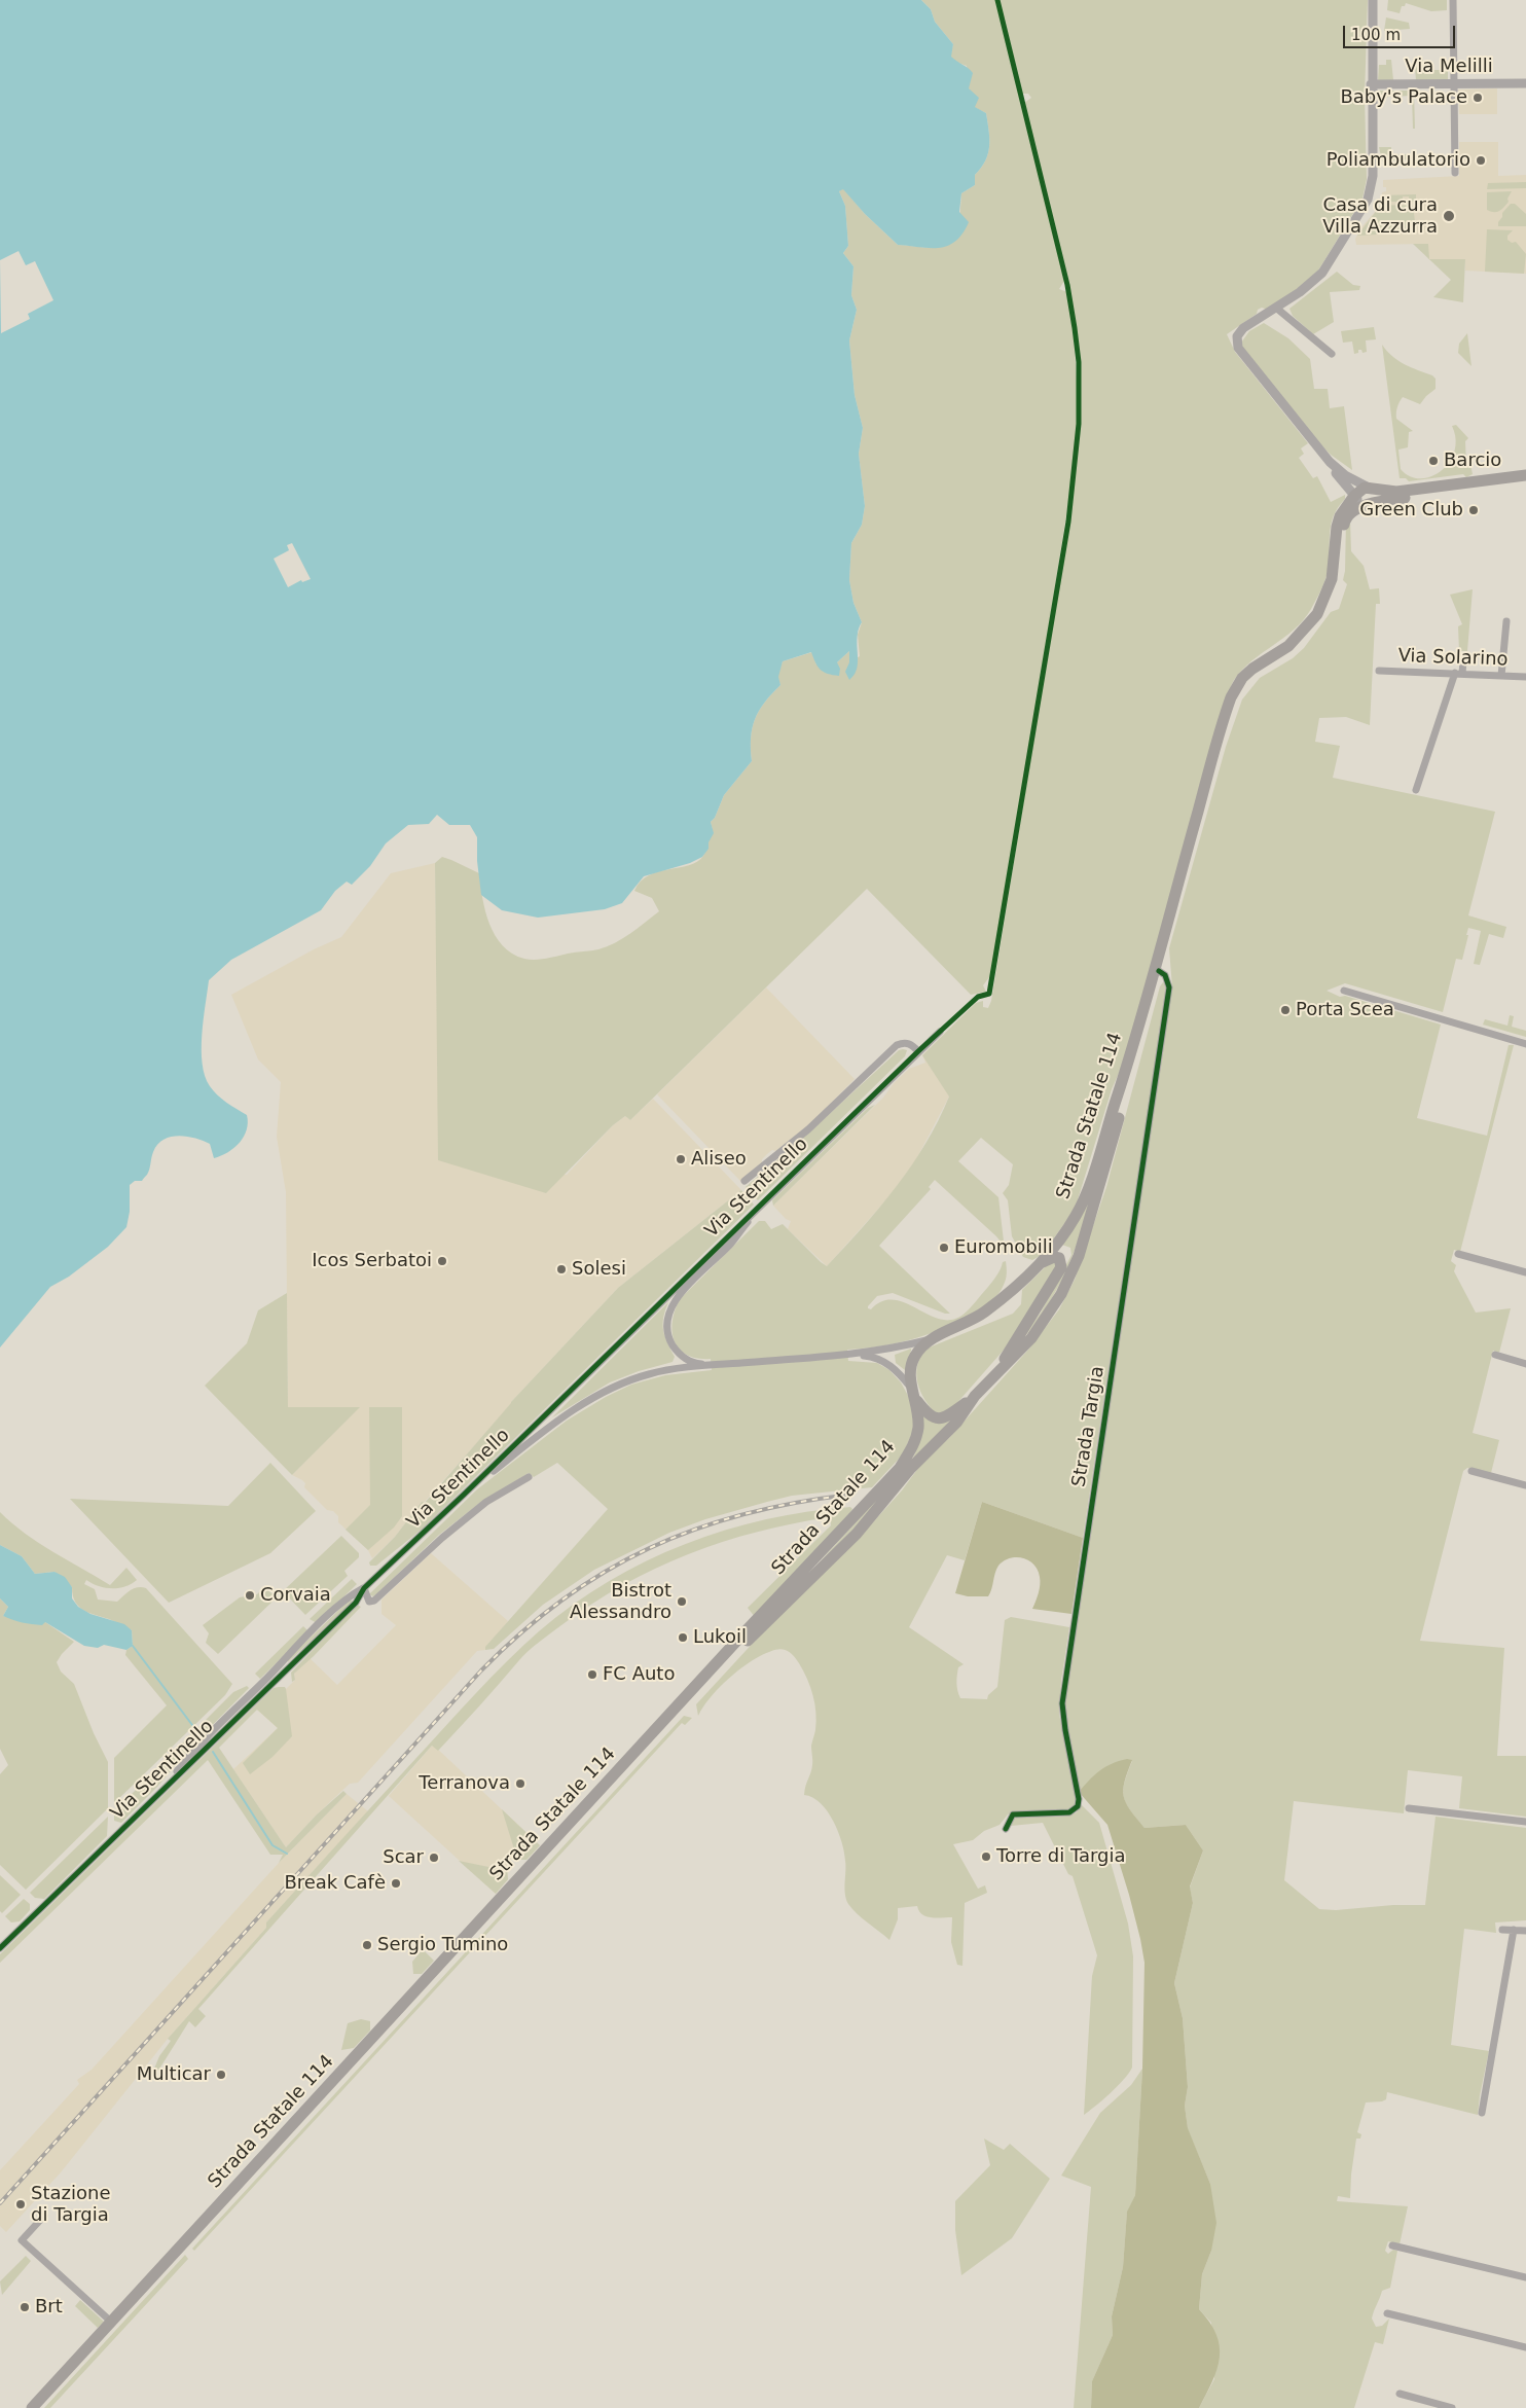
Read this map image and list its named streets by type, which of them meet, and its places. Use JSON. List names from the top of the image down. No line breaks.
{"streets":{"main road":["Strada Statale 114"],"street":["Via Melilli","Via Solarino","Via Stentinello","Strada Targia"]},"crossings":[["Strada Statale 114","Strada Targia"]],"places":["Baby's Palace","Poliambulatorio","Casa di cura Villa Azzurra","Barcio","Green Club","Porta Scea","Aliseo","Euromobili","Icos Serbatoi","Solesi","Corvaia","Bistrot Alessandro","Lukoil","FC Auto","Terranova","Torre di Targia","Scar","Break Cafè","Sergio Tumino","Multicar","Stazione di Targia","Brt"],"scale_bar":"100 m"}
